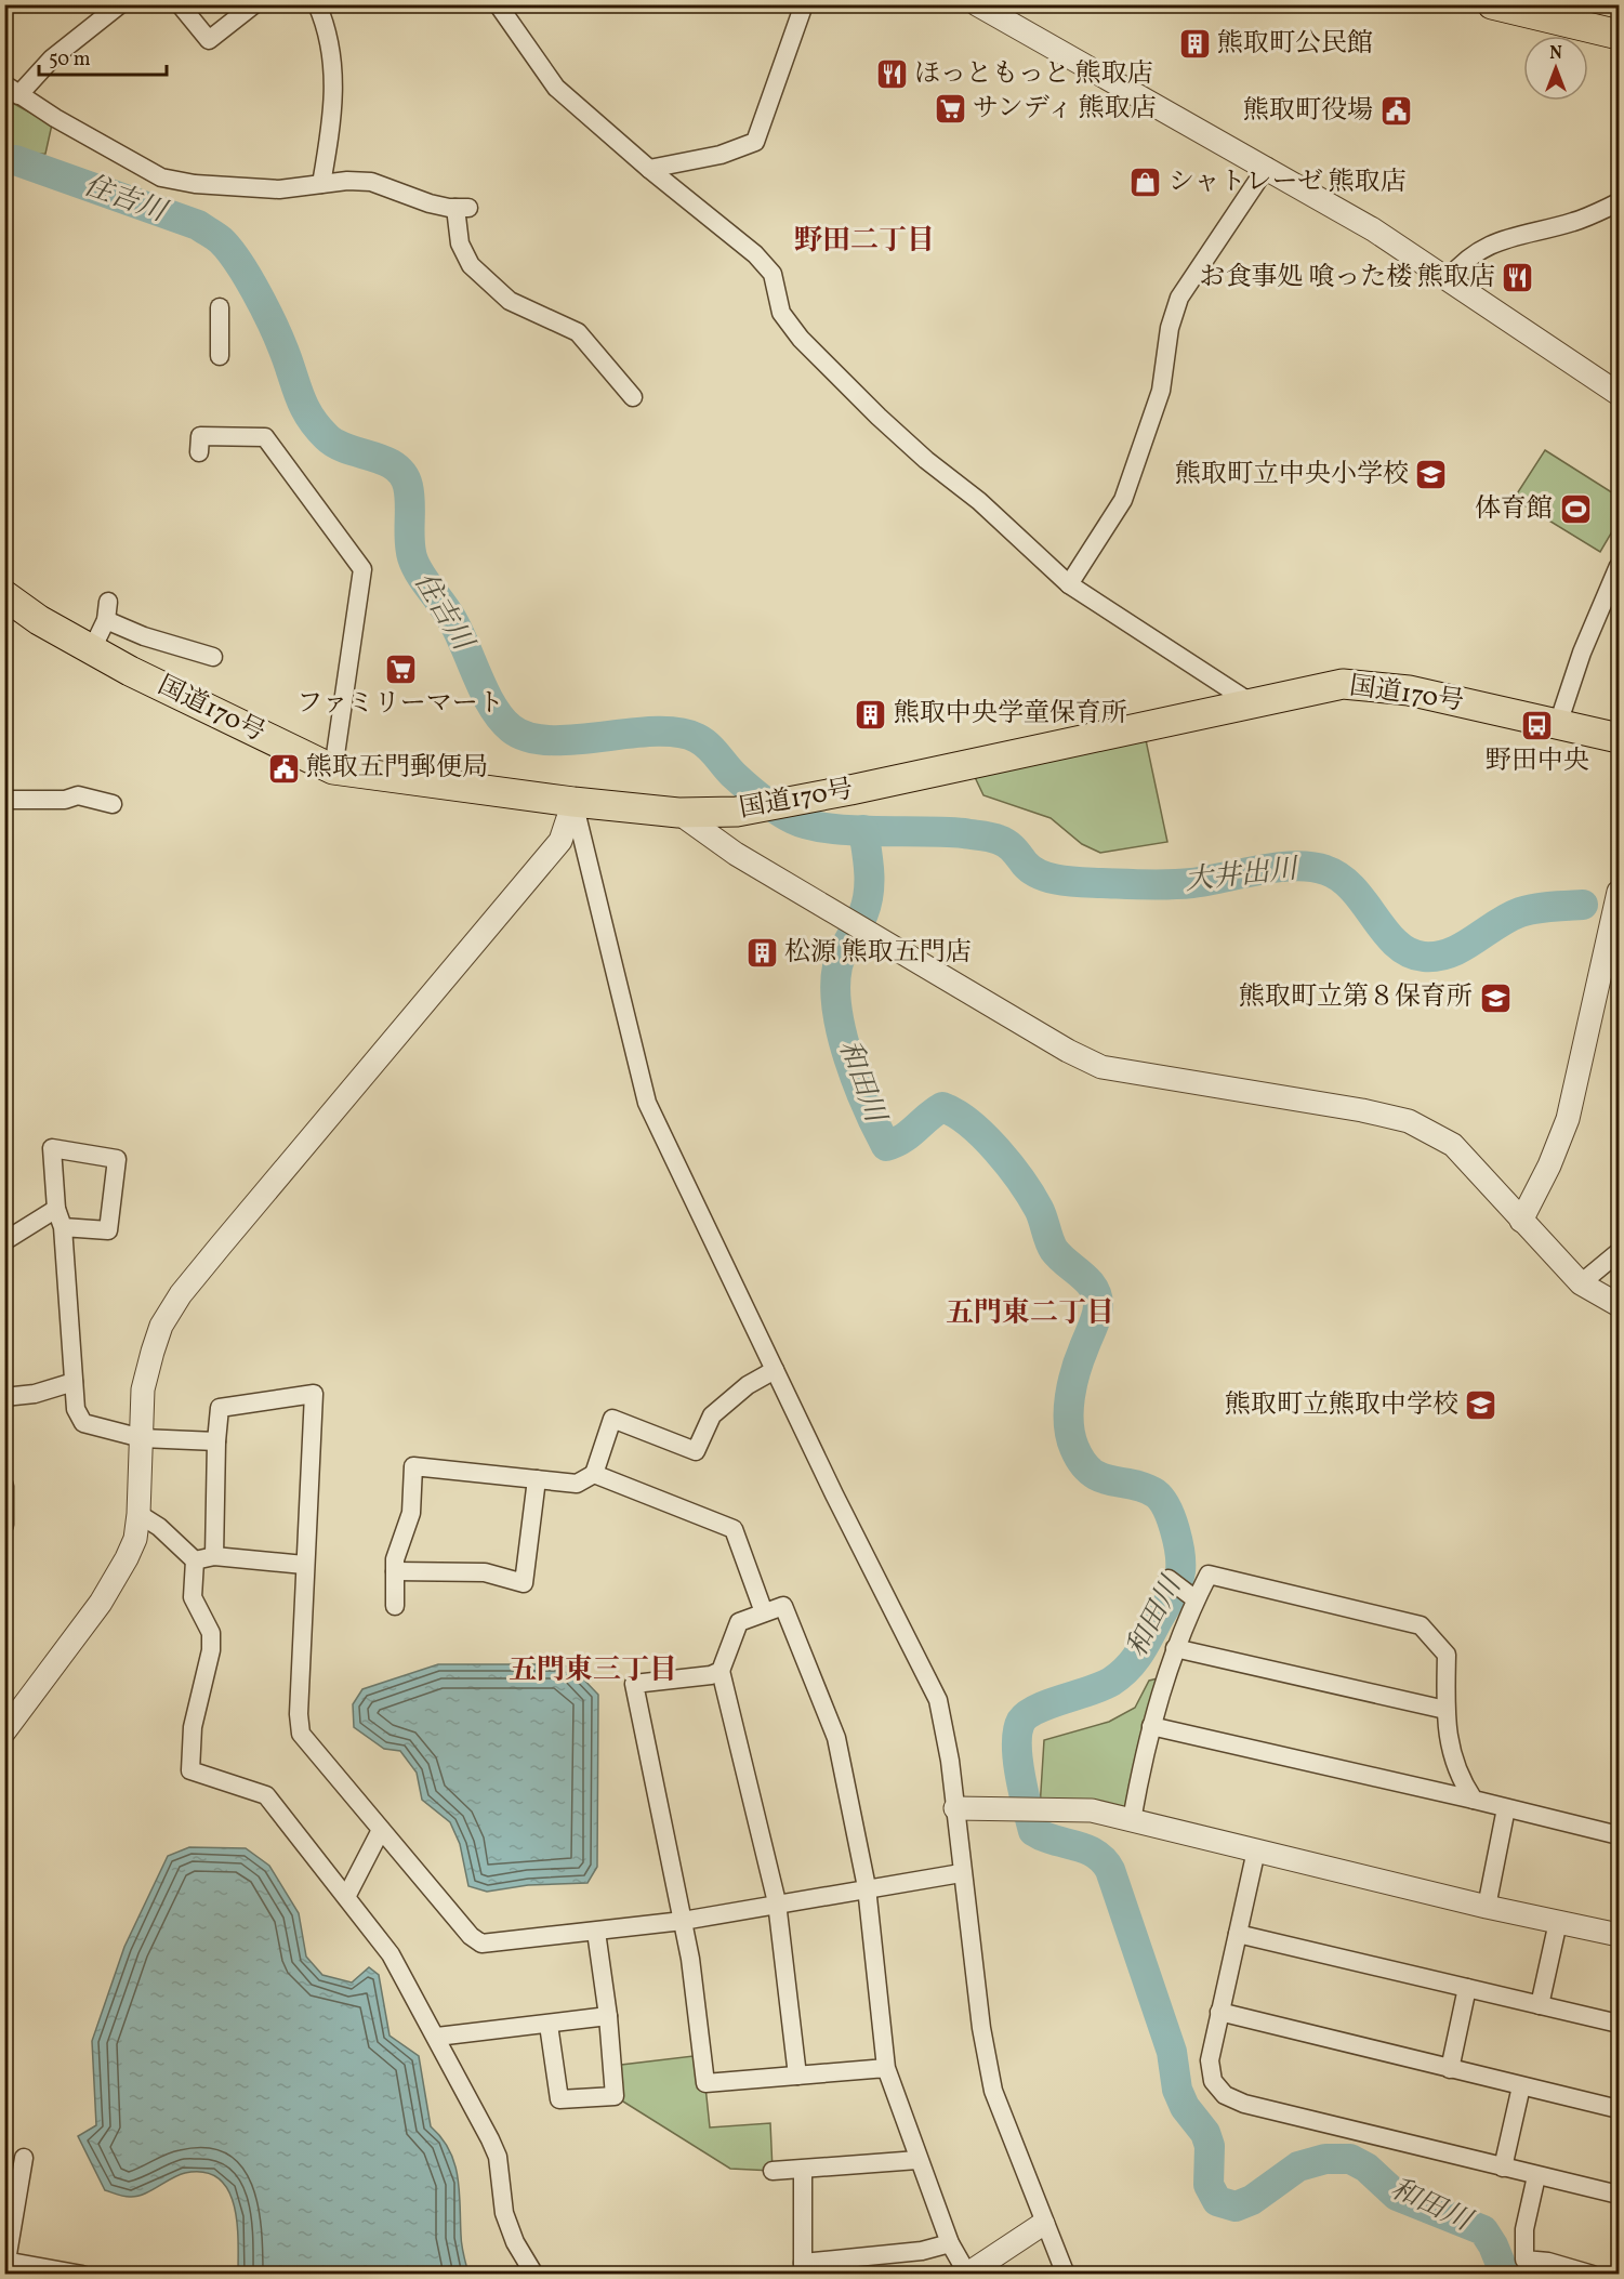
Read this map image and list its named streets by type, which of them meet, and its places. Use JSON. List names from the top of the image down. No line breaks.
{"streets":{"highway":["国道170号"]},"districts":["野田二丁目","五門東二丁目","五門東三丁目"],"water":["住吉川","大井出川","和田川"],"places":{"building":["熊取町公民館","熊取中央学童保育所","松源 熊取五門店"],"restaurant":["ほっともっと 熊取店","お食事処 喰った楼 熊取店"],"supermarket":["サンディ 熊取店","ファミリーマート"],"public building":["熊取町役場","熊取五門郵便局"],"shop":["シャトレーゼ 熊取店"],"school or university":["熊取町立中央小学校","熊取町立第８保育所","熊取町立熊取中学校"],"sports":["体育館"],"bus stop":["野田中央"]},"scale_bar":"50 m","north":"top"}
